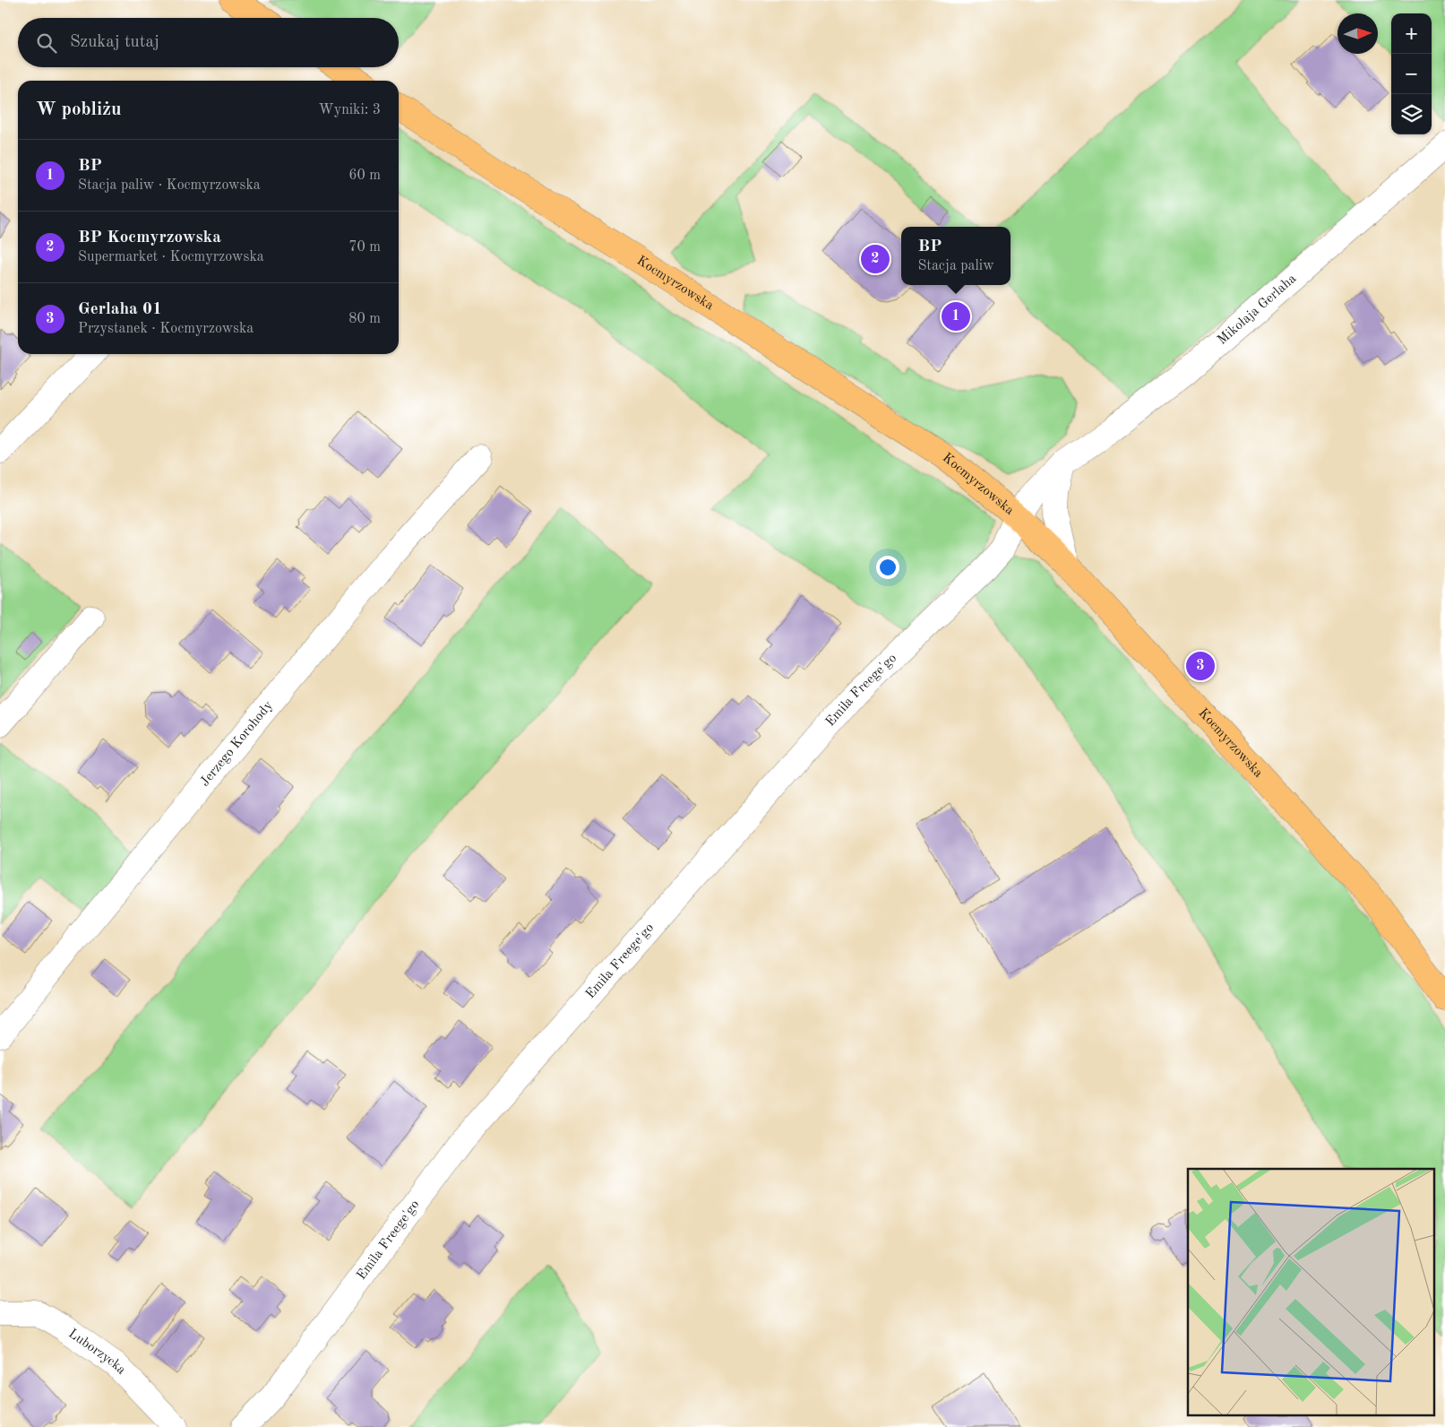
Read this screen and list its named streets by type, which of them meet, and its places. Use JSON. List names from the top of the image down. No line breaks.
{"streets":{"main road":["Kocmyrzowska"],"street":["Mikołaja Gerlaha","Emila Freege'go","Jerzego Korohody","Luborzycka"]},"crossings":[["Kocmyrzowska","Mikołaja Gerlaha"],["Kocmyrzowska","Emila Freege'go"],["Mikołaja Gerlaha","Emila Freege'go"]],"north":"right","page":{"map_buttons":["+","−"],"search":"Szukaj tutaj","heading":["W pobliżu","Wyniki: 3"],"list":[{"mark":"1","name":"BP","note":"Stacja paliw · Kocmyrzowska","value":"60 m"},{"mark":"2","name":"BP Kocmyrzowska","note":"Supermarket · Kocmyrzowska","value":"70 m"},{"mark":"3","name":"Gerlaha 01","note":"Przystanek · Kocmyrzowska","value":"80 m"}],"popup":["BP","Stacja paliw"],"pins":["2","1","3"]}}
